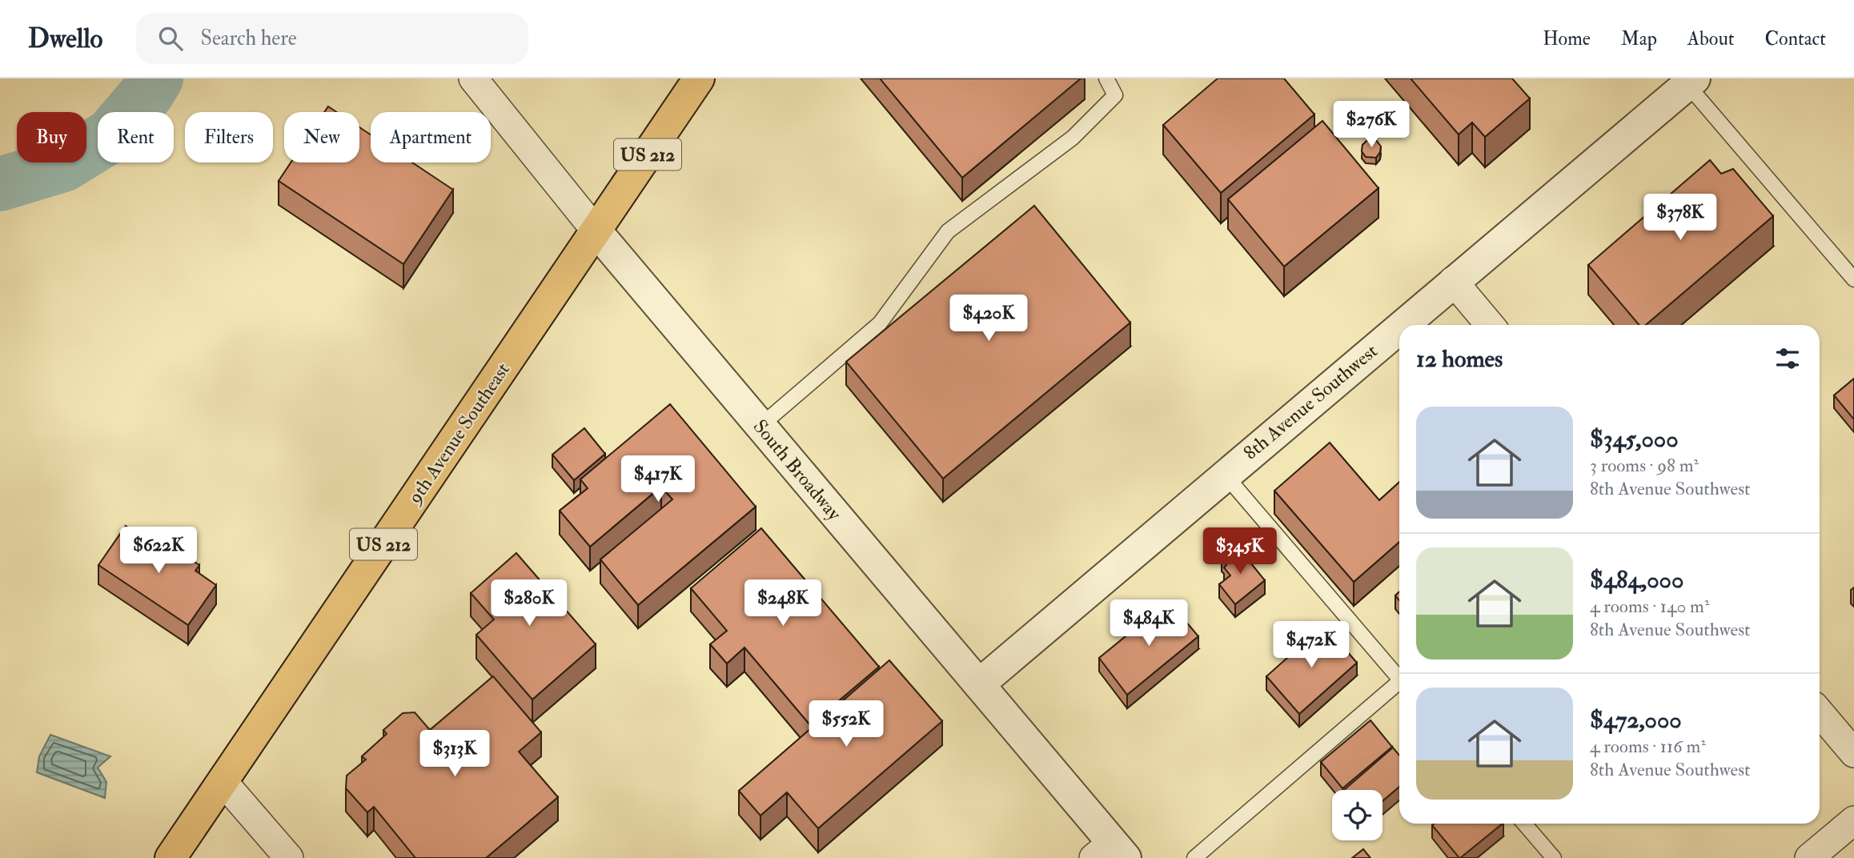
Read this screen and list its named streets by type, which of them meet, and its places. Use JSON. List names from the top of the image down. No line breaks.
{"streets":{"main road":["US 212","9th Avenue Southeast"],"street":["8th Avenue Southwest","South Broadway"]},"crossings":[["US 212","9th Avenue Southeast"],["US 212","South Broadway"],["8th Avenue Southwest","South Broadway"],["9th Avenue Southeast","South Broadway"]],"page":{"header":"Dwello","search":"Search here","nav":["Home","Map","About","Contact"],"price":["$276K","$378K","$420K","$417K","$622K","$345K","$280K","$248K","$484K","$472K","$552K","$313K"],"chip":["Buy","Rent","Filters","New","Apartment"],"heading":"12 homes","list":[{"name":"$345,000","note":"3 rooms · 98 m² · 8th Avenue Southwest"},{"name":"$484,000","note":"4 rooms · 140 m² · 8th Avenue Southwest"},{"name":"$472,000","note":"4 rooms · 116 m² · 8th Avenue Southwest"}]}}
